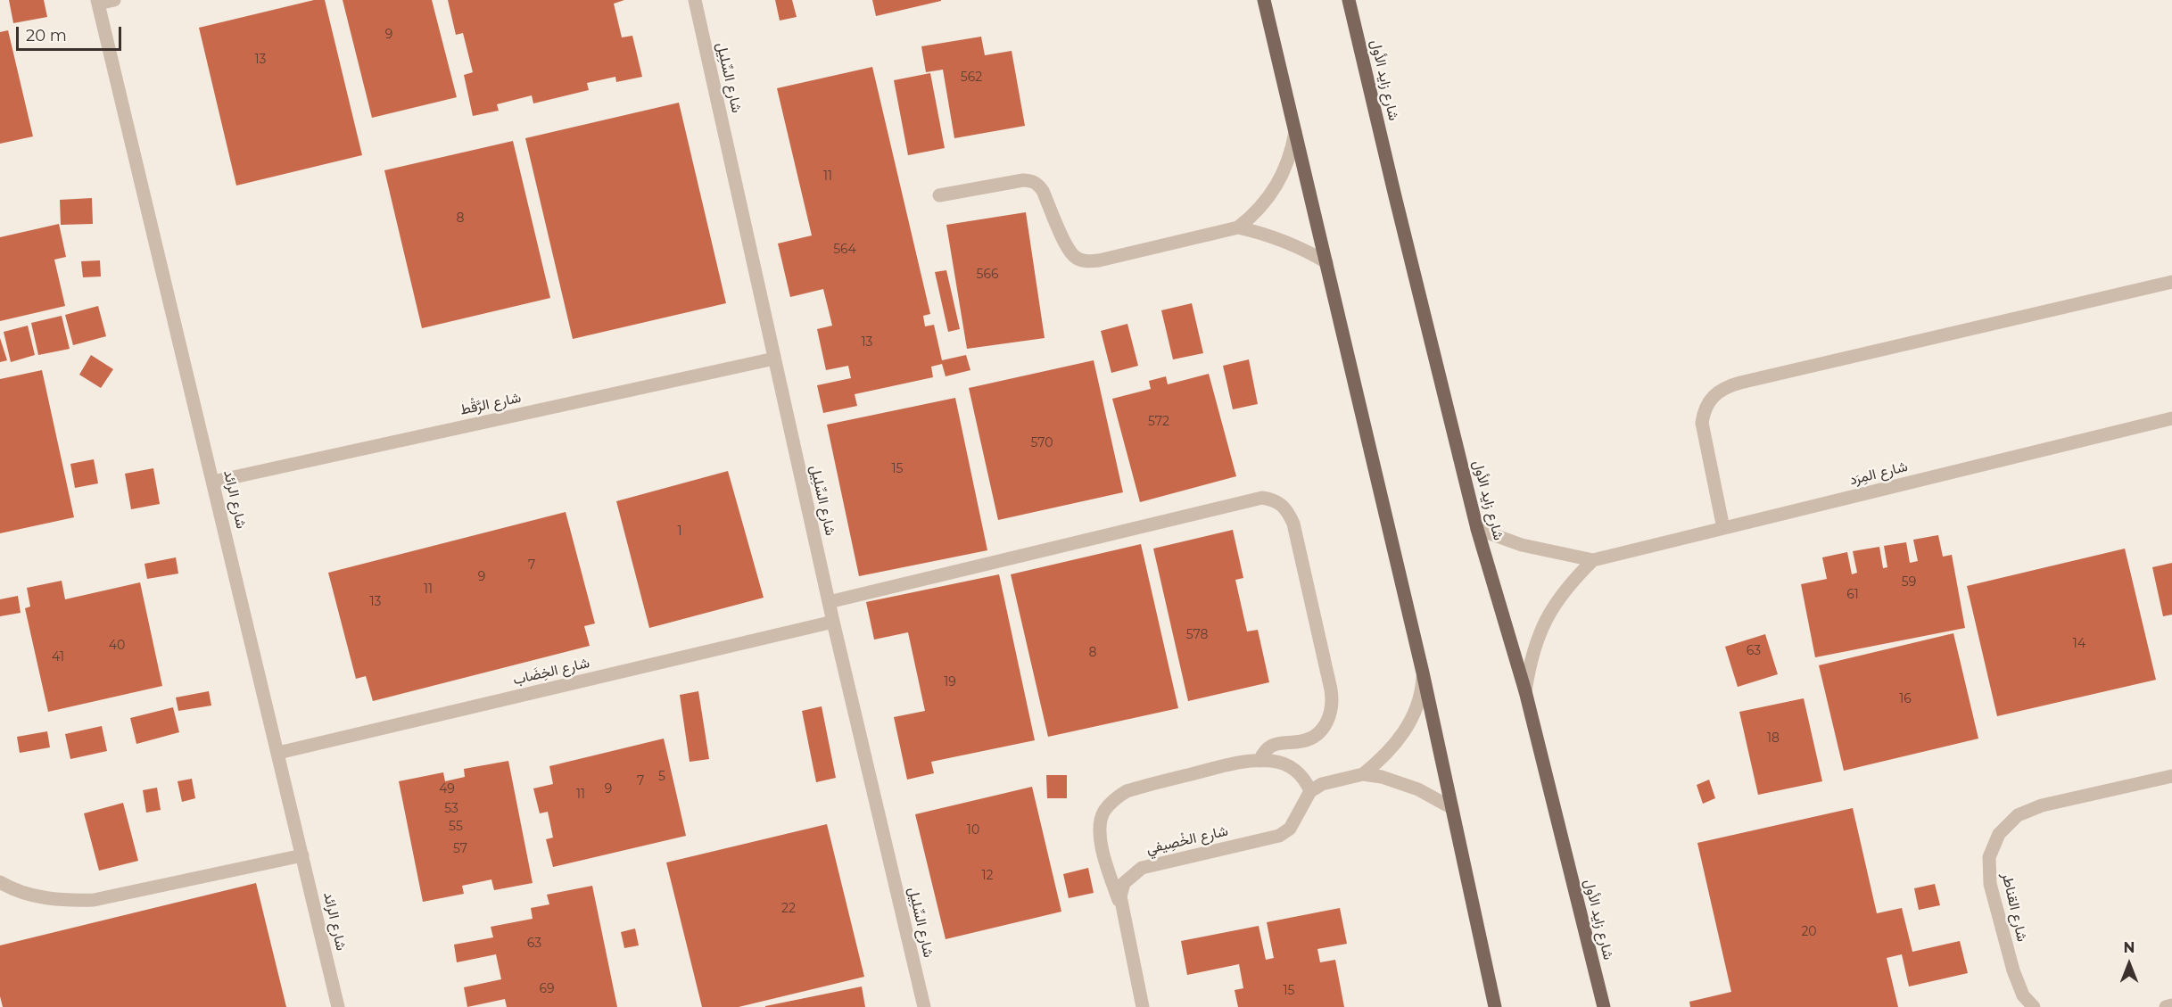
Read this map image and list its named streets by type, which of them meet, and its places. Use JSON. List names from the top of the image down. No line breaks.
{"streets":{"main road":["شارع زايد الأول"],"street":["شارع السِّلِيل","شارع الرَّقْط","شارع المِرَد","شارع الرائد","شارع الخِضَاب","شارع الخْصِيفي","شارع القناطر"]},"crossings":[["شارع السِّلِيل","شارع الرَّقْط"],["شارع السِّلِيل","شارع الخِضَاب"],["شارع زايد الأول","شارع المِرَد"],["شارع الرَّقْط","شارع الرائد"],["شارع الرائد","شارع الخِضَاب"]],"house_numbers":["9","13","562","11","8","564","566","13","572","570","15","1","7","9","59","11","61","13","578","14","40","63","8","41","19","16","18","5","7","49","9","11","53","55","10","57","12","22","20","63","69","15"],"scale_bar":"20 m","north":"top"}
